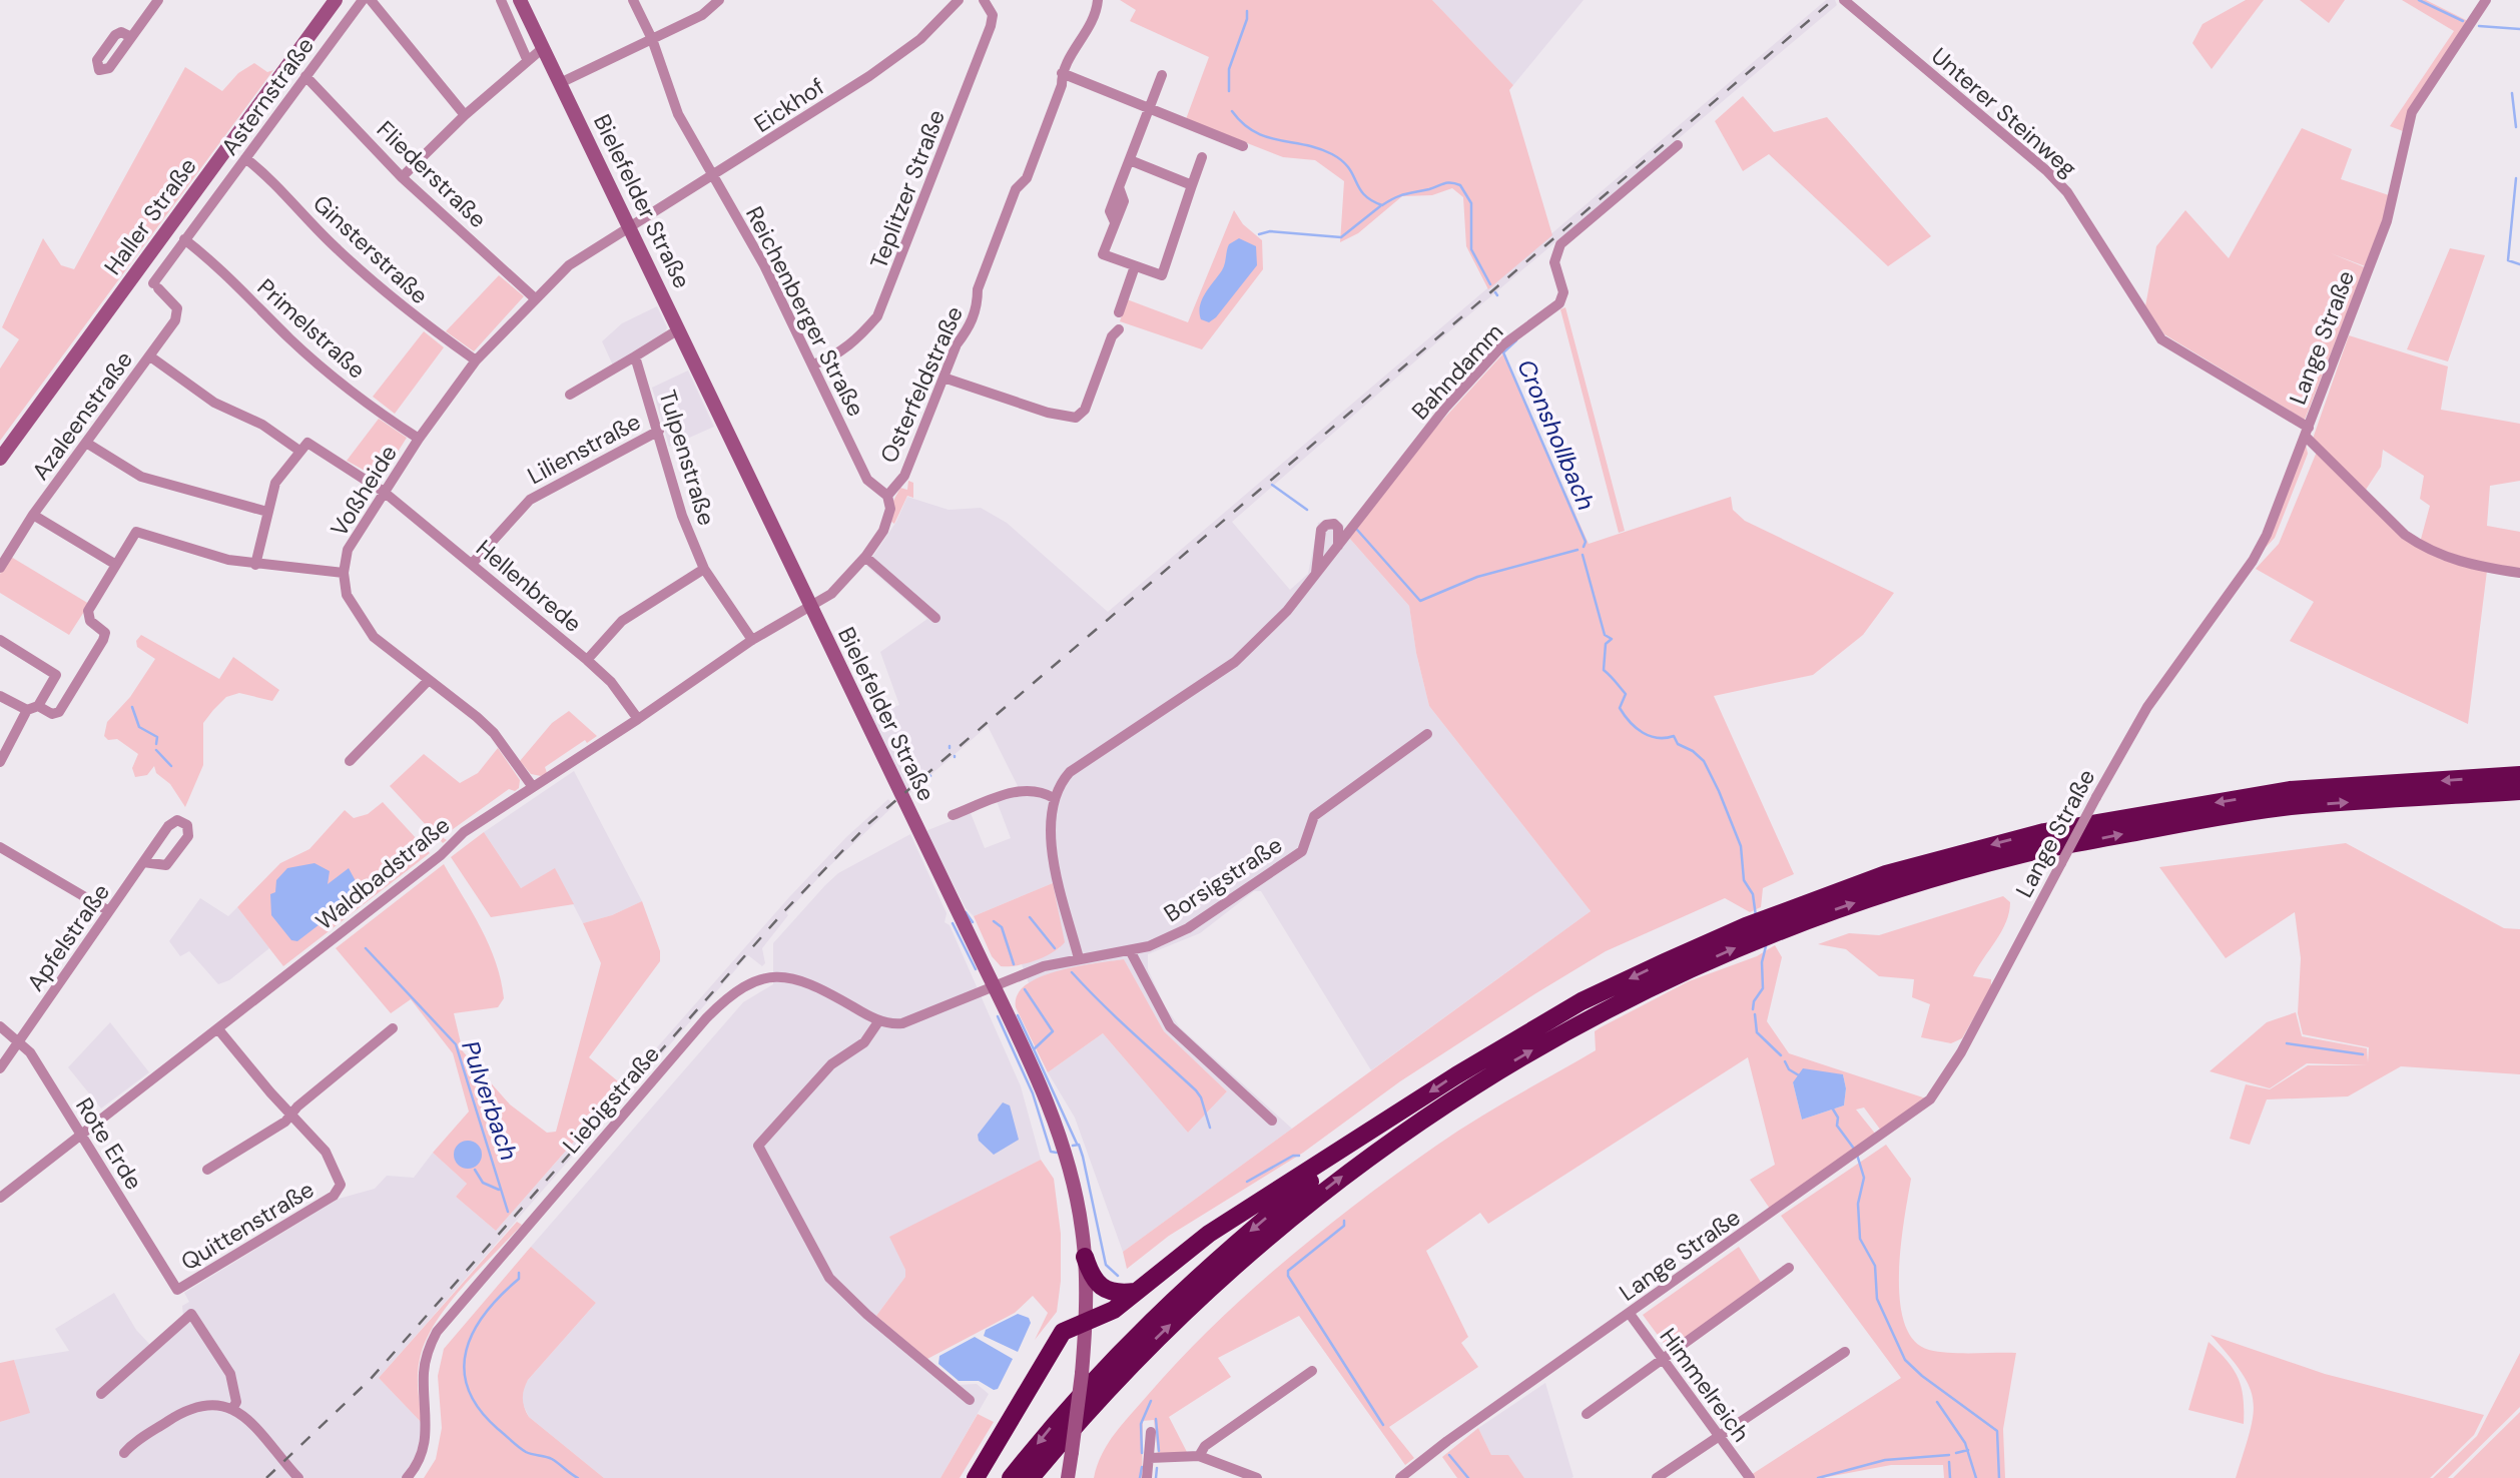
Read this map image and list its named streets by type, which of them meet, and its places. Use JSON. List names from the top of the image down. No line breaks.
{"streets":{"main road":["Bielefelder Straße","Haller Straße"],"street":["Asternstraße","Eickhof","Unterer Steinweg","Fliederstraße","Teplitzer Straße","Ginsterstraße","Reichenberger Straße","Primelstraße","Lange Straße","Bahndamm","Osterfeldstraße","Azaleenstraße","Lilienstraße","Tulpenstraße","Voßheide","Hellenbrede","Waldbadstraße","Borsigstraße","Apfelstraße","Liebigstraße","Rote Erde","Quittenstraße","Himmelreich"]},"crossings":[["Asternstraße","Fliederstraße"],["Asternstraße","Ginsterstraße"],["Asternstraße","Primelstraße"],["Asternstraße","Azaleenstraße"],["Eickhof","Bielefelder Straße"],["Eickhof","Reichenberger Straße"],["Eickhof","Voßheide"],["Unterer Steinweg","Lange Straße"],["Fliederstraße","Voßheide"],["Teplitzer Straße","Reichenberger Straße"],["Bielefelder Straße","Osterfeldstraße"],["Bielefelder Straße","Voßheide"],["Bielefelder Straße","Waldbadstraße"],["Bielefelder Straße","Borsigstraße"],["Ginsterstraße","Voßheide"],["Reichenberger Straße","Osterfeldstraße"],["Primelstraße","Voßheide"],["Lange Straße","Himmelreich"],["Osterfeldstraße","Waldbadstraße"],["Lilienstraße","Tulpenstraße"],["Lilienstraße","Hellenbrede"],["Tulpenstraße","Waldbadstraße"],["Voßheide","Hellenbrede"],["Voßheide","Waldbadstraße"],["Hellenbrede","Waldbadstraße"],["Waldbadstraße","Rote Erde"],["Waldbadstraße","Quittenstraße"],["Apfelstraße","Rote Erde"],["Rote Erde","Quittenstraße"]],"water":["Cronshollbach","Pulverbach"]}
